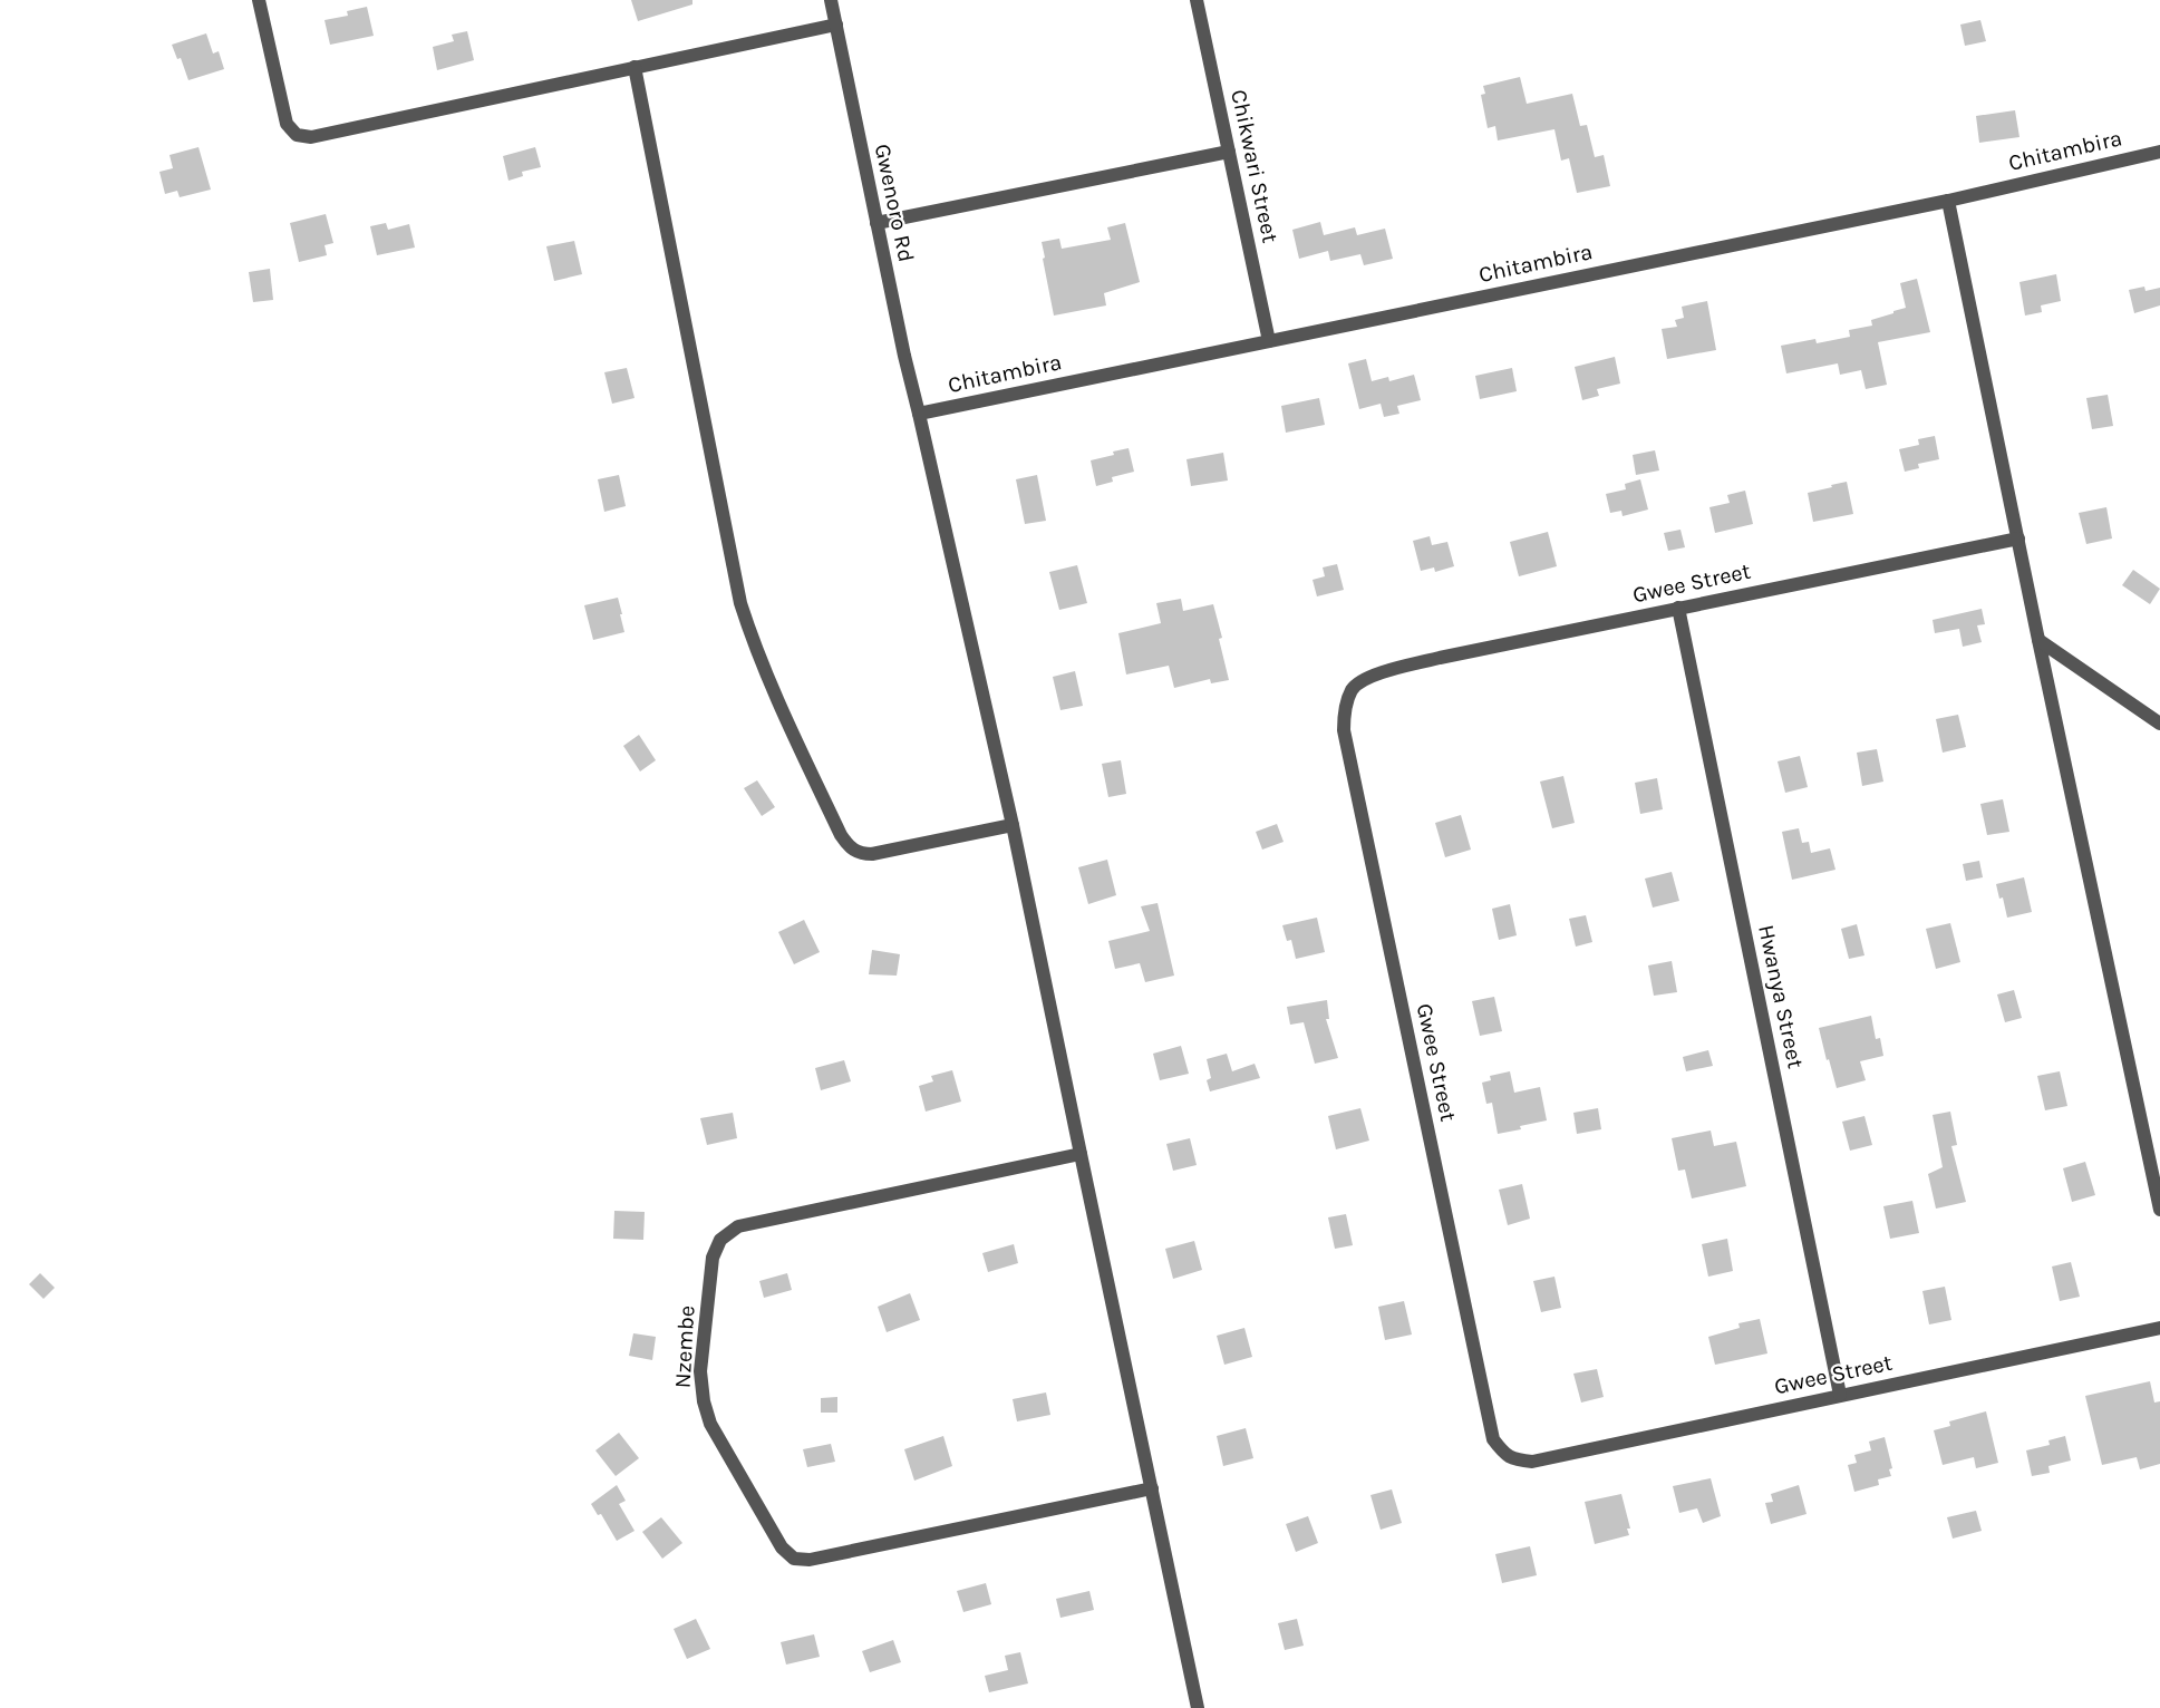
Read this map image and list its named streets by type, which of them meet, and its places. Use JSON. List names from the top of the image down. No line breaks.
{"streets":{"street":["Chitambira","Chikwari Street","Gwenoro Rd","Gwee Street","Hwanya Street","Nzembe"]},"crossings":[["Chitambira","Chikwari Street"],["Chitambira","Gwenoro Rd"],["Gwenoro Rd","Nzembe"],["Gwee Street","Hwanya Street"]]}
